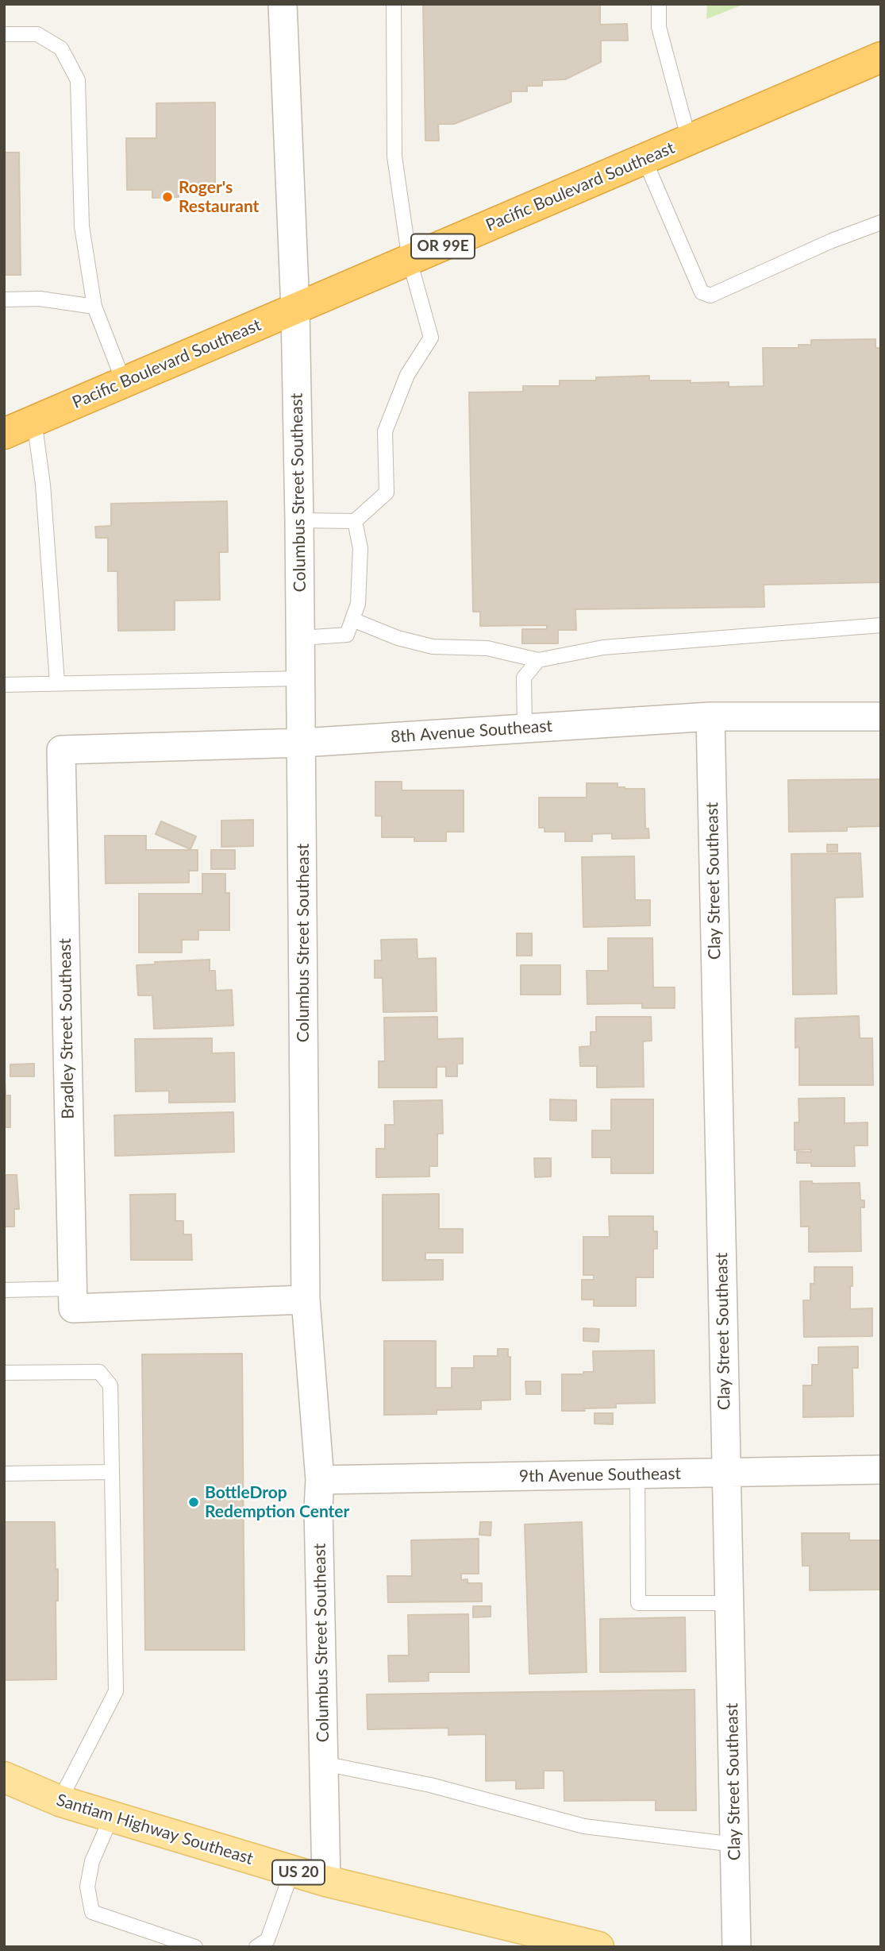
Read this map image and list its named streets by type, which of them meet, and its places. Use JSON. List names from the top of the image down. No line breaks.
{"streets":{"highway":["Pacific Boulevard Southeast","OR 99E"],"main road":["Santiam Highway Southeast","US 20"],"street":["Columbus Street Southeast","8th Avenue Southeast","Clay Street Southeast","Bradley Street Southeast","9th Avenue Southeast"]},"crossings":[["Pacific Boulevard Southeast","Columbus Street Southeast"],["Columbus Street Southeast","8th Avenue Southeast"],["Columbus Street Southeast","9th Avenue Southeast"],["Columbus Street Southeast","Santiam Highway Southeast"],["8th Avenue Southeast","Clay Street Southeast"],["8th Avenue Southeast","Bradley Street Southeast"],["Clay Street Southeast","9th Avenue Southeast"]],"places":["Roger's Restaurant","BottleDrop Redemption Center"]}
